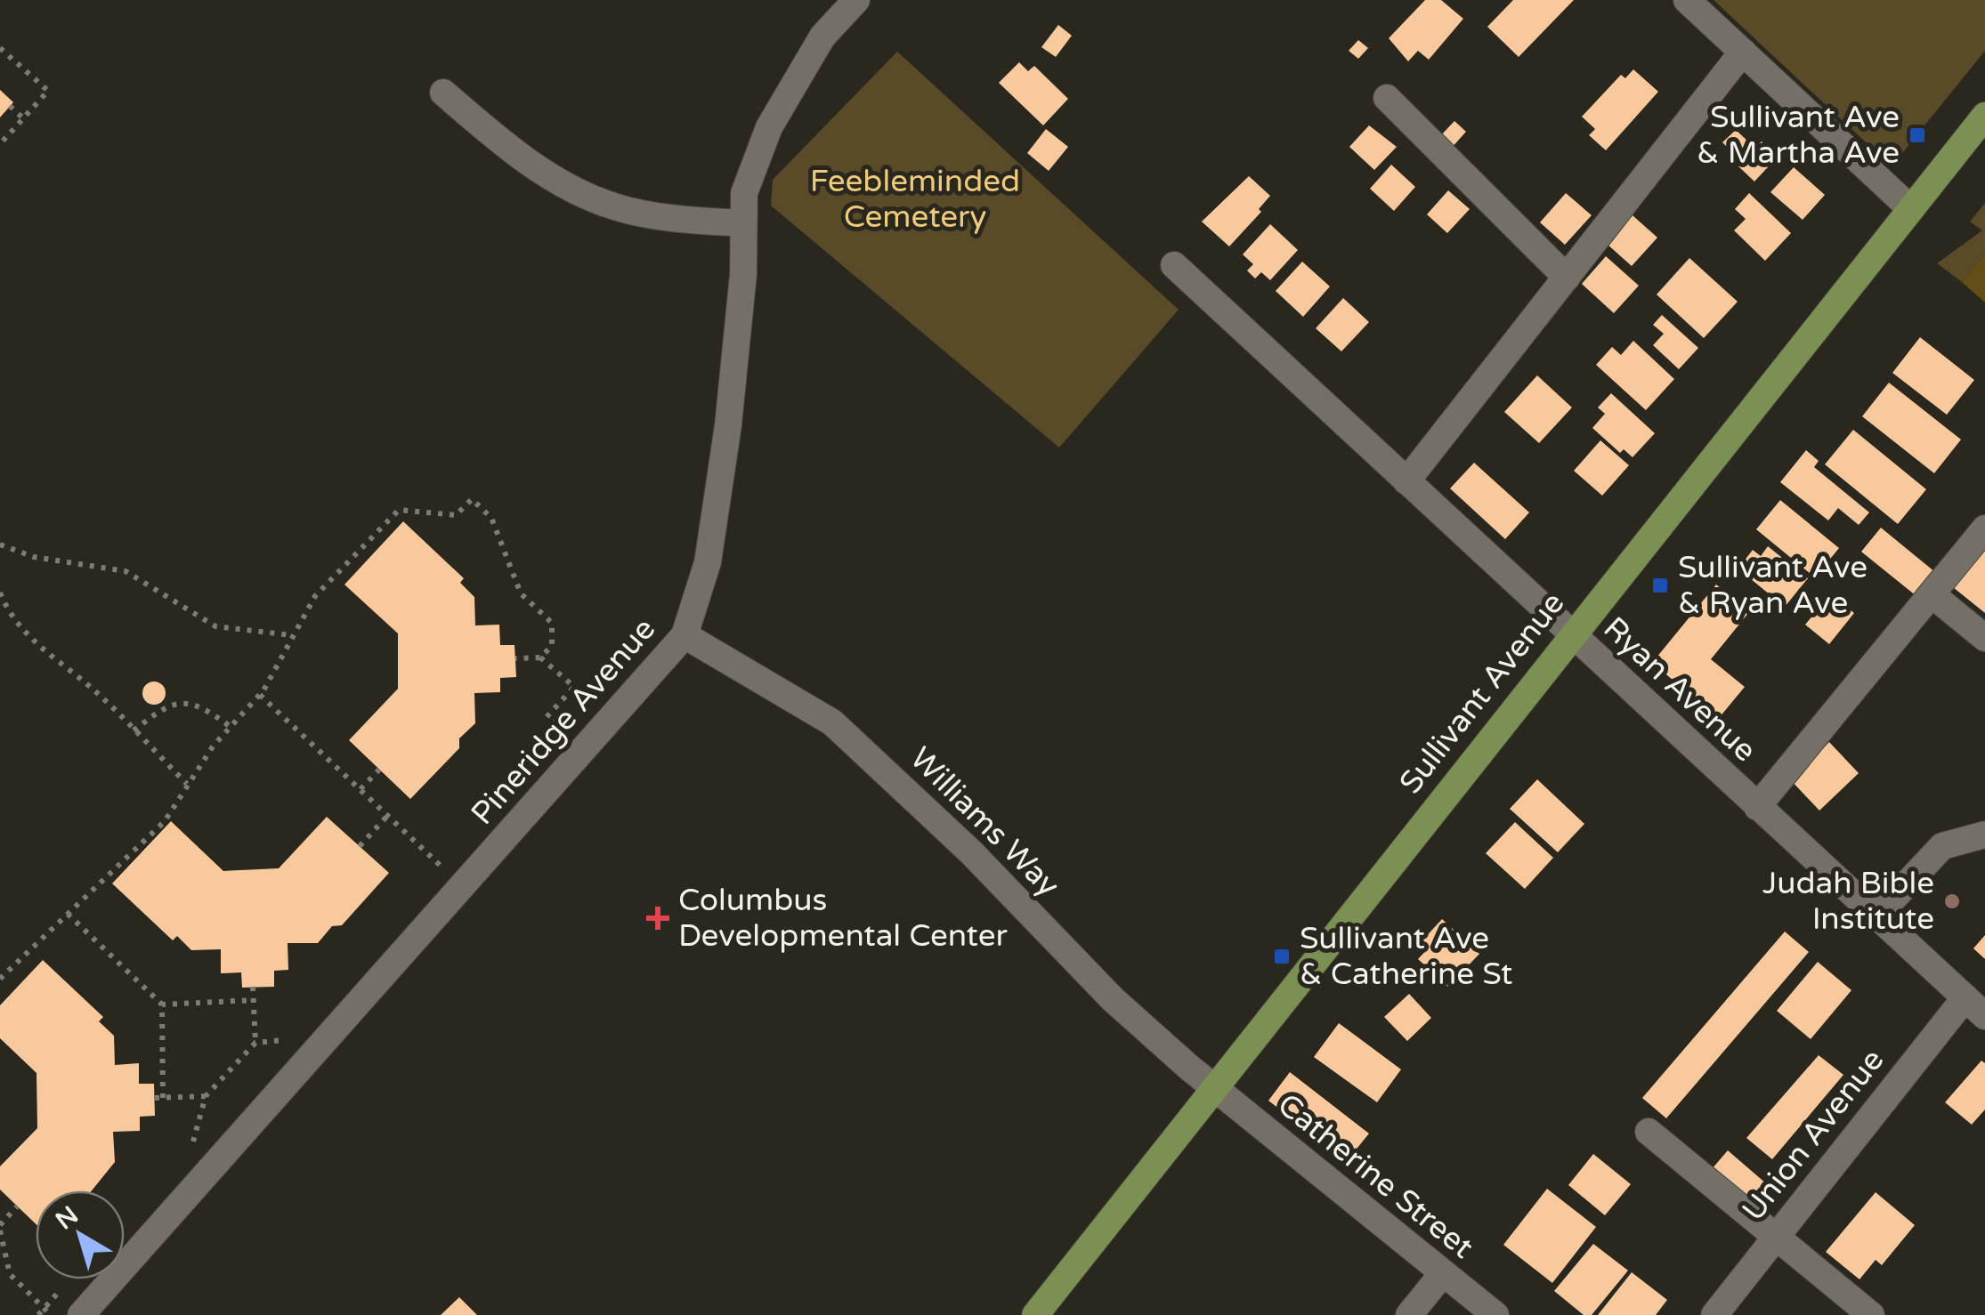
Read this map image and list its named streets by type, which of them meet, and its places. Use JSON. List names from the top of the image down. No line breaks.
{"streets":{"main road":["Sullivant Avenue"],"street":["Ryan Avenue","Pineridge Avenue","Williams Way","Union Avenue","Catherine Street"]},"crossings":[["Ryan Avenue","Sullivant Avenue"],["Ryan Avenue","Union Avenue"],["Sullivant Avenue","Williams Way"],["Sullivant Avenue","Catherine Street"],["Pineridge Avenue","Williams Way"],["Williams Way","Catherine Street"]],"parks":["Feebleminded Cemetery"],"places":{"transit":["Sullivant Ave & Martha Ave","Sullivant Ave & Ryan Ave","Sullivant Ave & Catherine St"],"other":["Judah Bible Institute"],"health":["Columbus Developmental Center"]},"north":"top left"}
